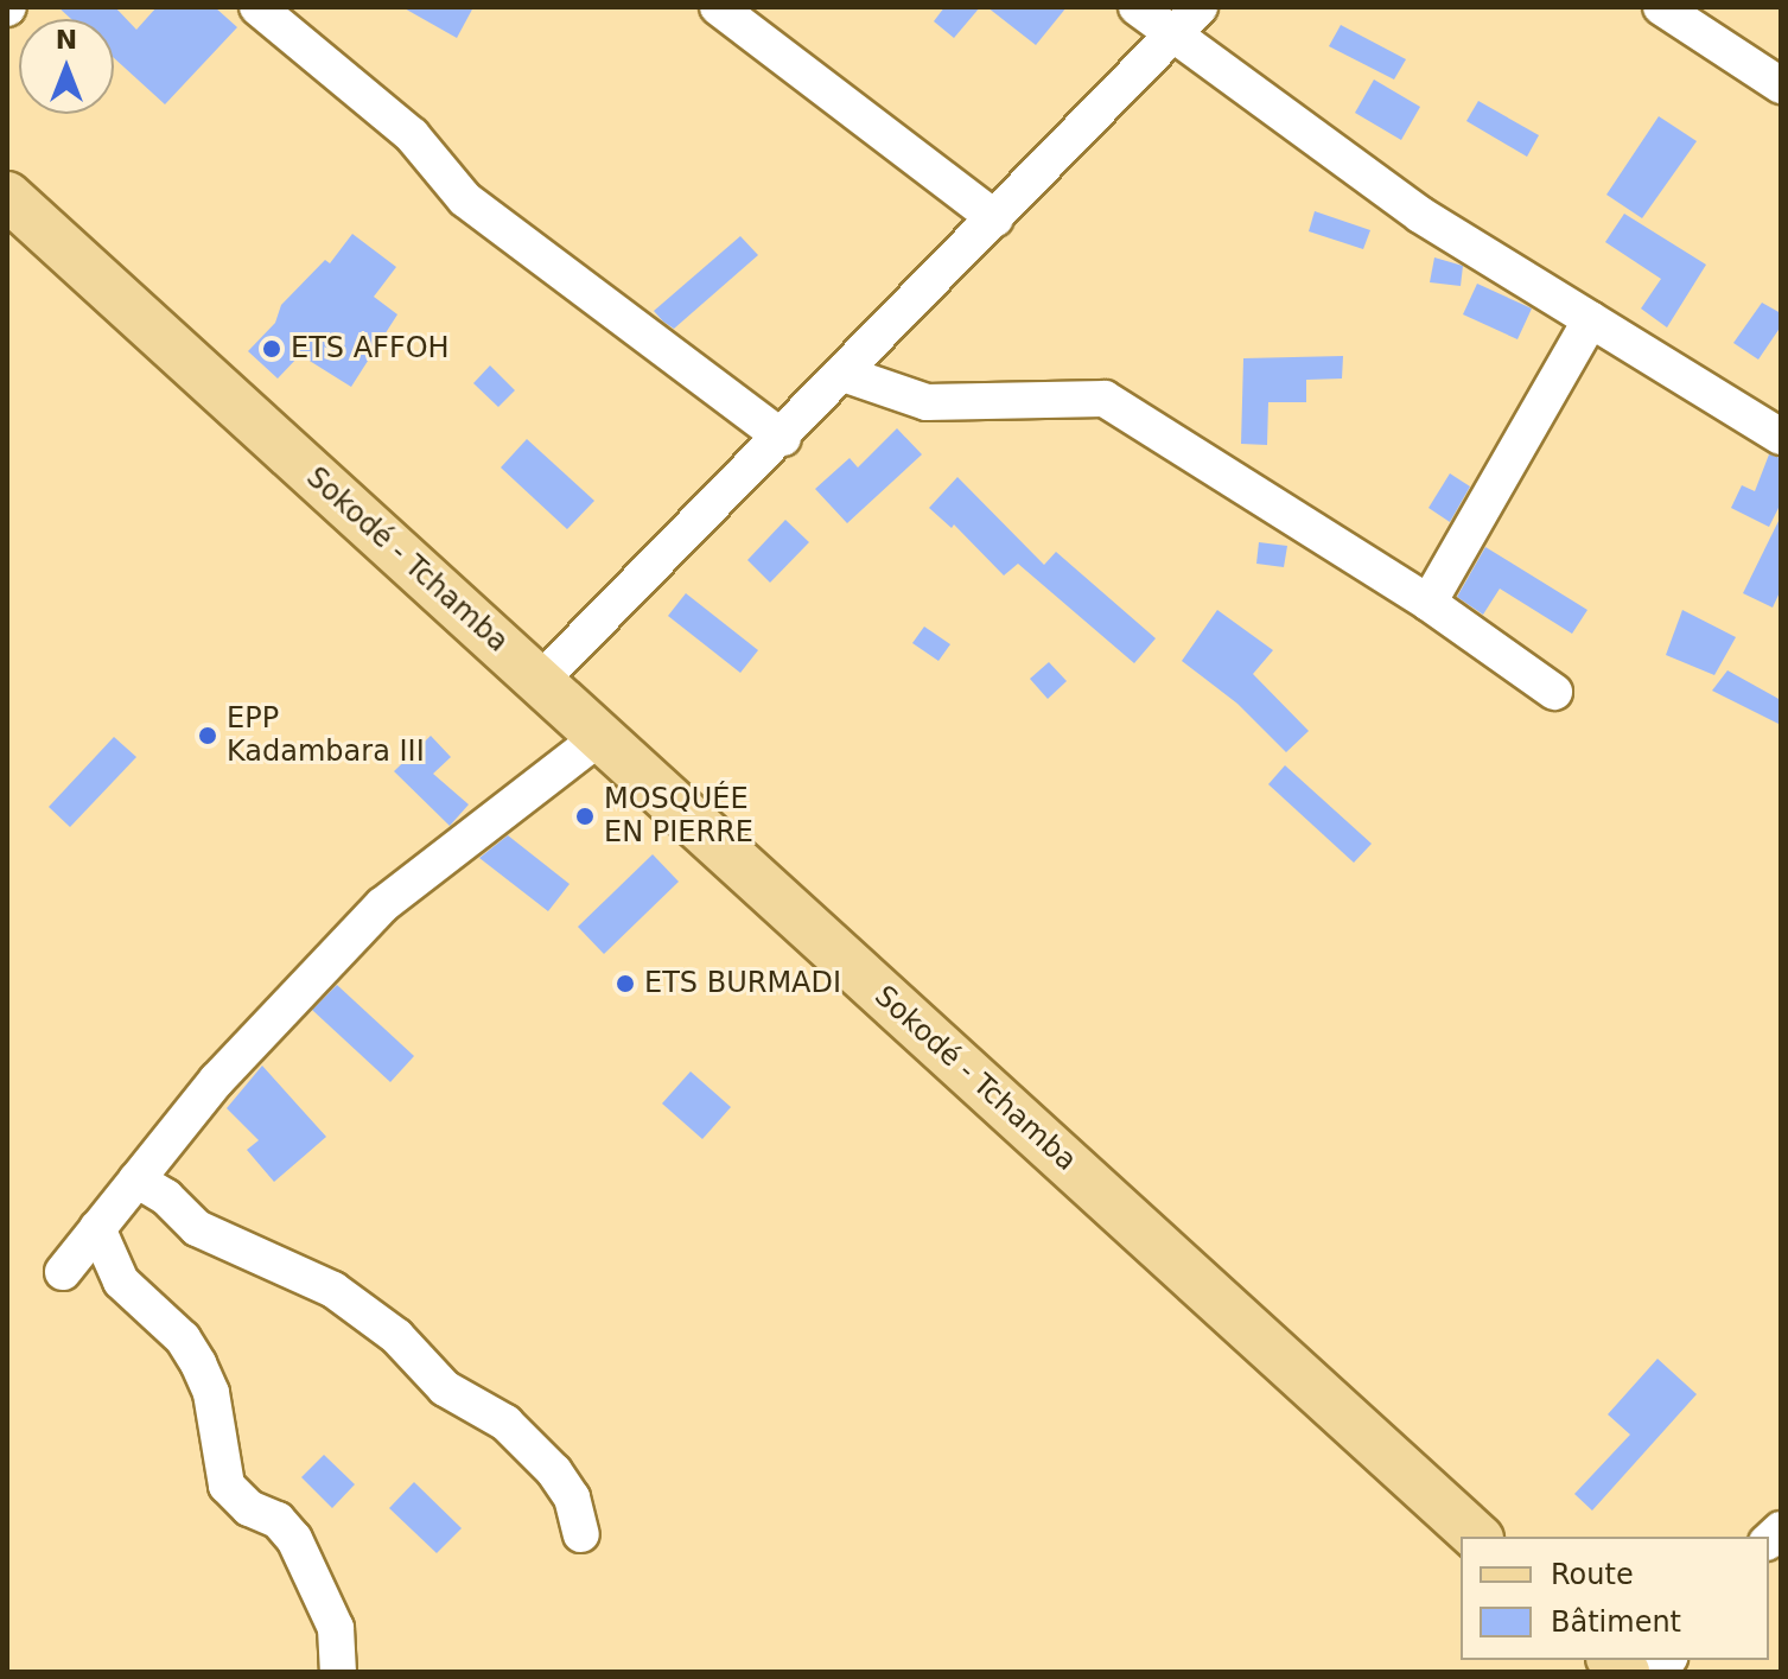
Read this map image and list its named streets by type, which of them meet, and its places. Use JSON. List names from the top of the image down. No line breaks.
{"streets":{"main road":["Sokodé - Tchamba"]},"places":["ETS AFFOH","EPP Kadambara III","MOSQUÉE EN PIERRE","ETS BURMADI"],"legend":["Route","Bâtiment"],"north":"top"}
